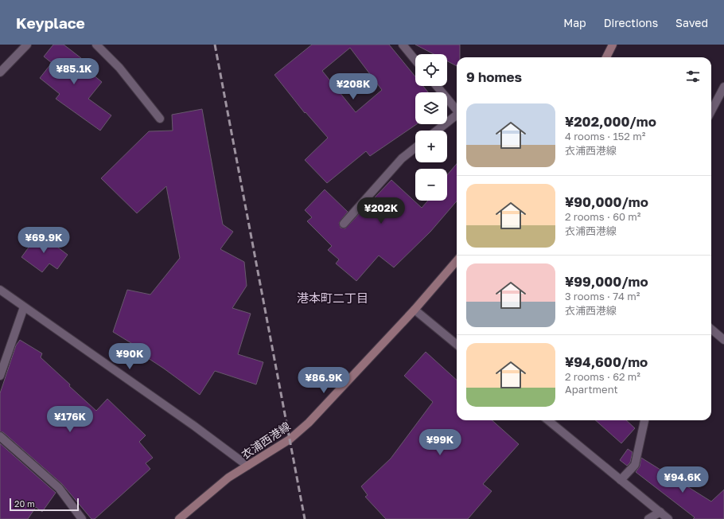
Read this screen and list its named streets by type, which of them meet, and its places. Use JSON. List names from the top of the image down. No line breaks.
{"streets":{"main road":["衣浦西港線"]},"districts":["港本町二丁目"],"scale_bar":"20 m","page":{"header":"Keyplace","nav":["Map","Directions","Saved"],"map_buttons":["+","−"],"heading":"9 homes","price":["¥85.1K","¥208K","¥202K","¥69.9K","¥90K","¥86.9K","¥176K","¥99K","¥94.6K"],"list":[{"name":"¥202,000/mo","note":"4 rooms · 152 m² · 衣浦西港線"},{"name":"¥90,000/mo","note":"2 rooms · 60 m² · 衣浦西港線"},{"name":"¥99,000/mo","note":"3 rooms · 74 m² · 衣浦西港線"},{"name":"¥94,600/mo","note":"2 rooms · 62 m² · Apartment"}],"scale":"20 m"}}
